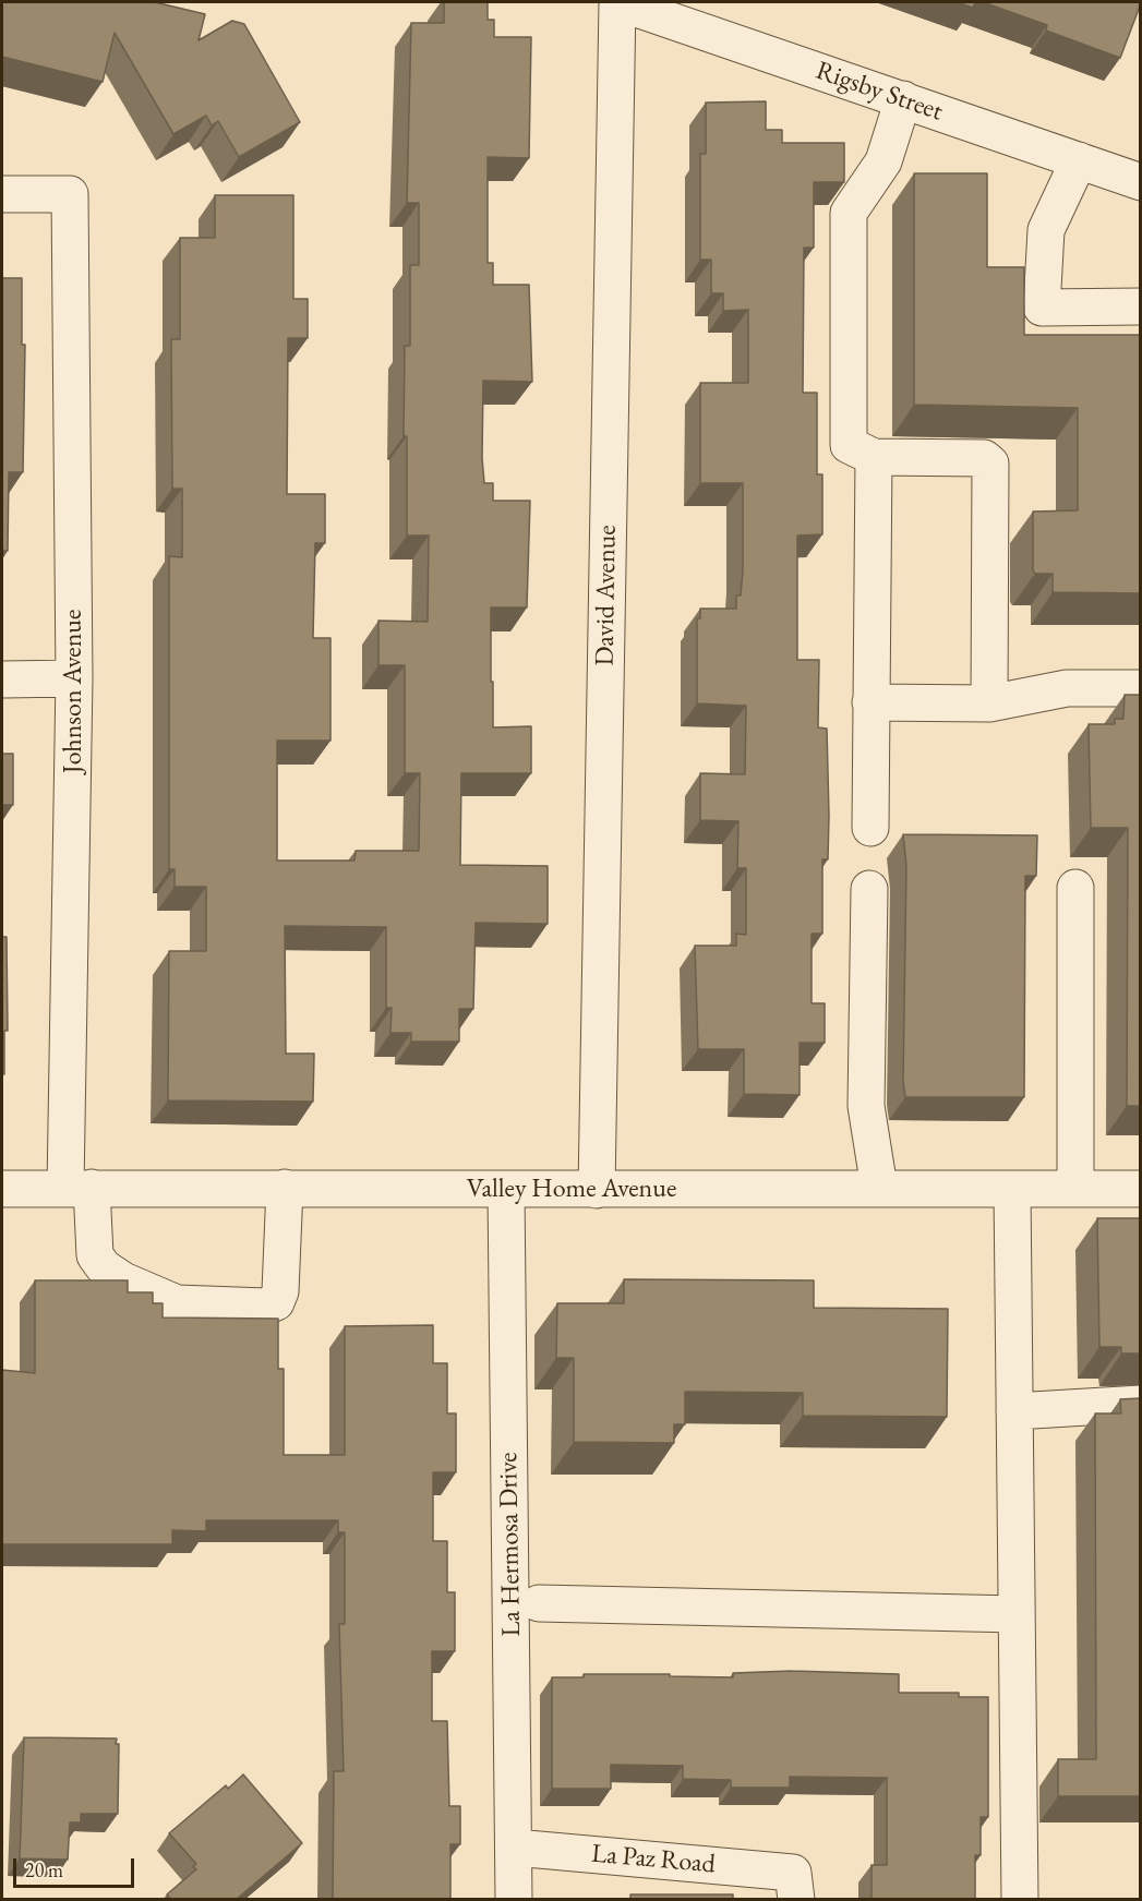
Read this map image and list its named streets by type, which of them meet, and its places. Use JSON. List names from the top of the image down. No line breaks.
{"streets":{"street":["Rigsby Street","David Avenue","Johnson Avenue","Valley Home Avenue","La Hermosa Drive","La Paz Road"]},"crossings":[["Rigsby Street","David Avenue"],["David Avenue","Valley Home Avenue"],["Johnson Avenue","Valley Home Avenue"],["Valley Home Avenue","La Hermosa Drive"],["La Hermosa Drive","La Paz Road"]],"scale_bar":"20 m"}
